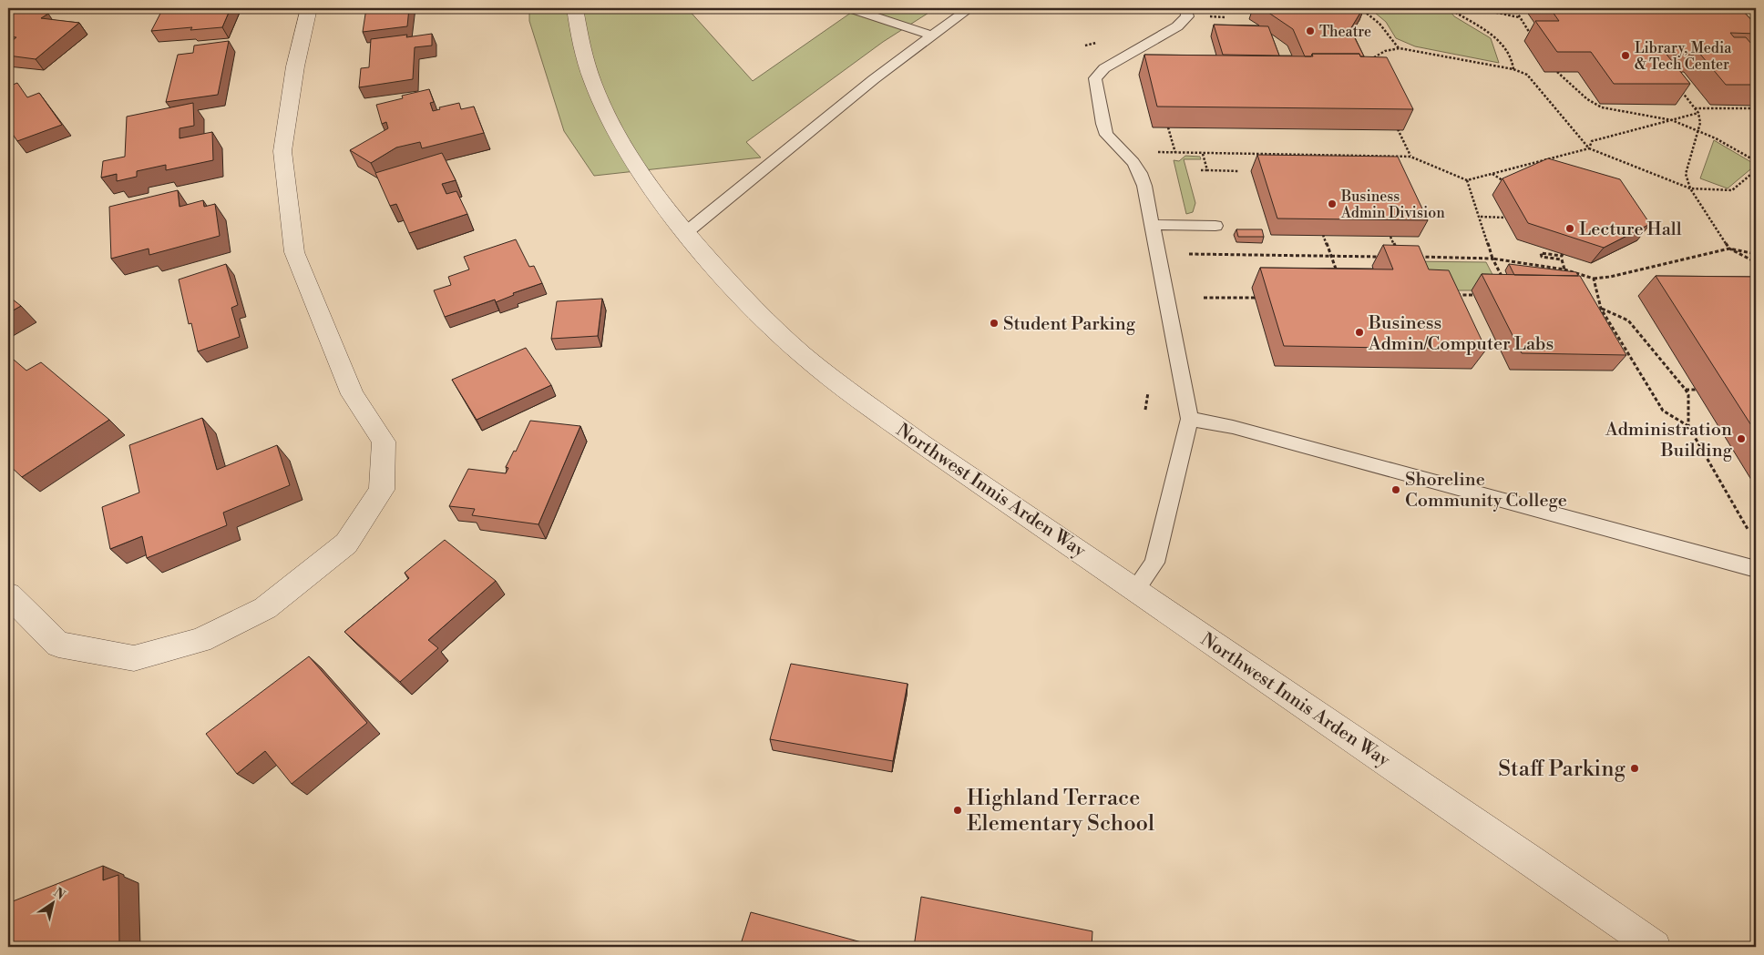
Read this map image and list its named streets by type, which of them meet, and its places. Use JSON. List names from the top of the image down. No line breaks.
{"streets":{"street":["Northwest Innis Arden Way"]},"places":["Theatre","Library, Media & Tech Center","Business Admin Division","Lecture Hall","Student Parking","Business Admin/Computer Labs","Administration Building","Shoreline Community College","Staff Parking","Highland Terrace Elementary School"],"north":"top right"}
